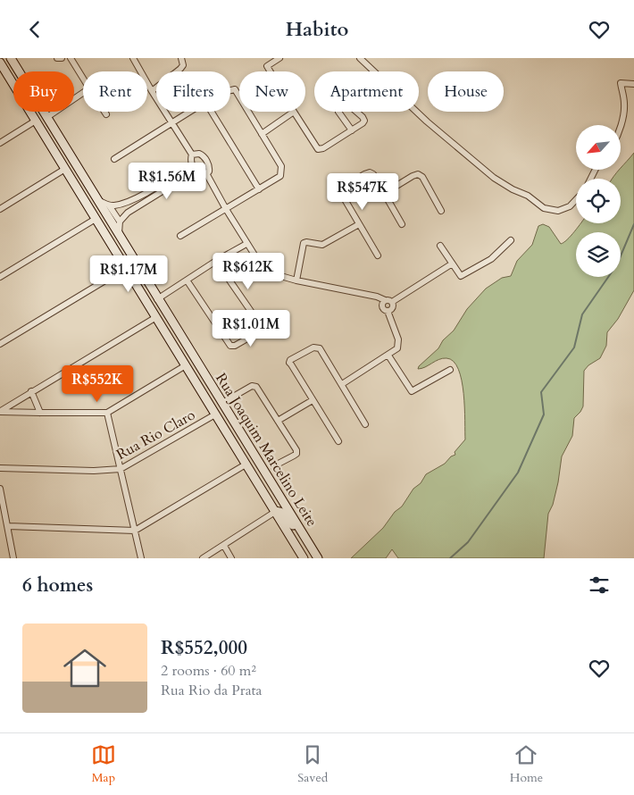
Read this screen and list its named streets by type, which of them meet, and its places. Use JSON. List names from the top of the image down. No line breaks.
{"streets":{"main road":["Rua Joaquim Marcelino Leite"],"street":["Rua Rio Claro"]},"crossings":[["Rua Rio Claro","Rua Joaquim Marcelino Leite"]],"north":"bottom left","page":{"header":"Habito","chip":["Buy","Rent","Filters","New","Apartment","House"],"price":["R$1.56M","R$547K","R$612K","R$1.17M","R$1.01M","R$552K"],"heading":"6 homes","list":[{"name":"R$552,000","note":"2 rooms · 60 m² · Rua Rio da Prata"}],"tabs":["Map","Saved","Home"]}}
